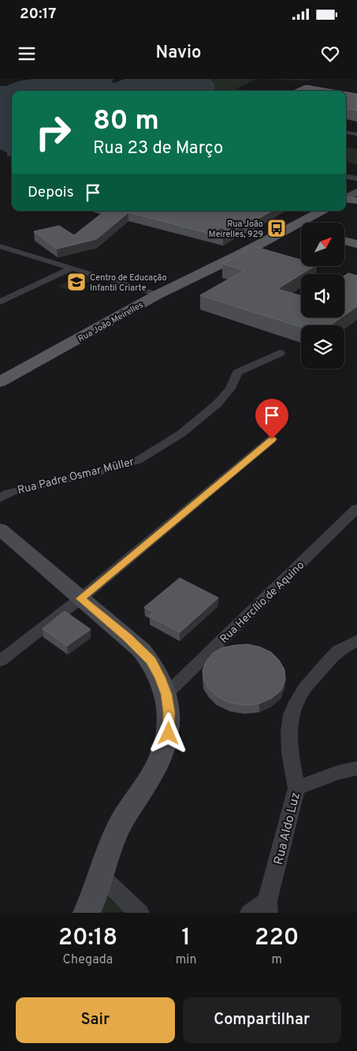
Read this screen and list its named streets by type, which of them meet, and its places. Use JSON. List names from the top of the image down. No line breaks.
{"streets":{"main road":["Rua João Meirelles"],"street":["Rua Padre Osmar Müller","Rua Hercílio de Aquino","Rua Aldo Luz"]},"places":{"bus stop":["Rua João Meirelles, 929"],"school or university":["Centro de Educação Infantil Criarte"]},"north":"top right","page":{"status":"20:17","header":"Navio","turn":["80 m","Rua 23 de Março"],"then":"Depois","eta":["20:18","Chegada","1","min","220","m"],"buttons":["Sair","Compartilhar"]}}
